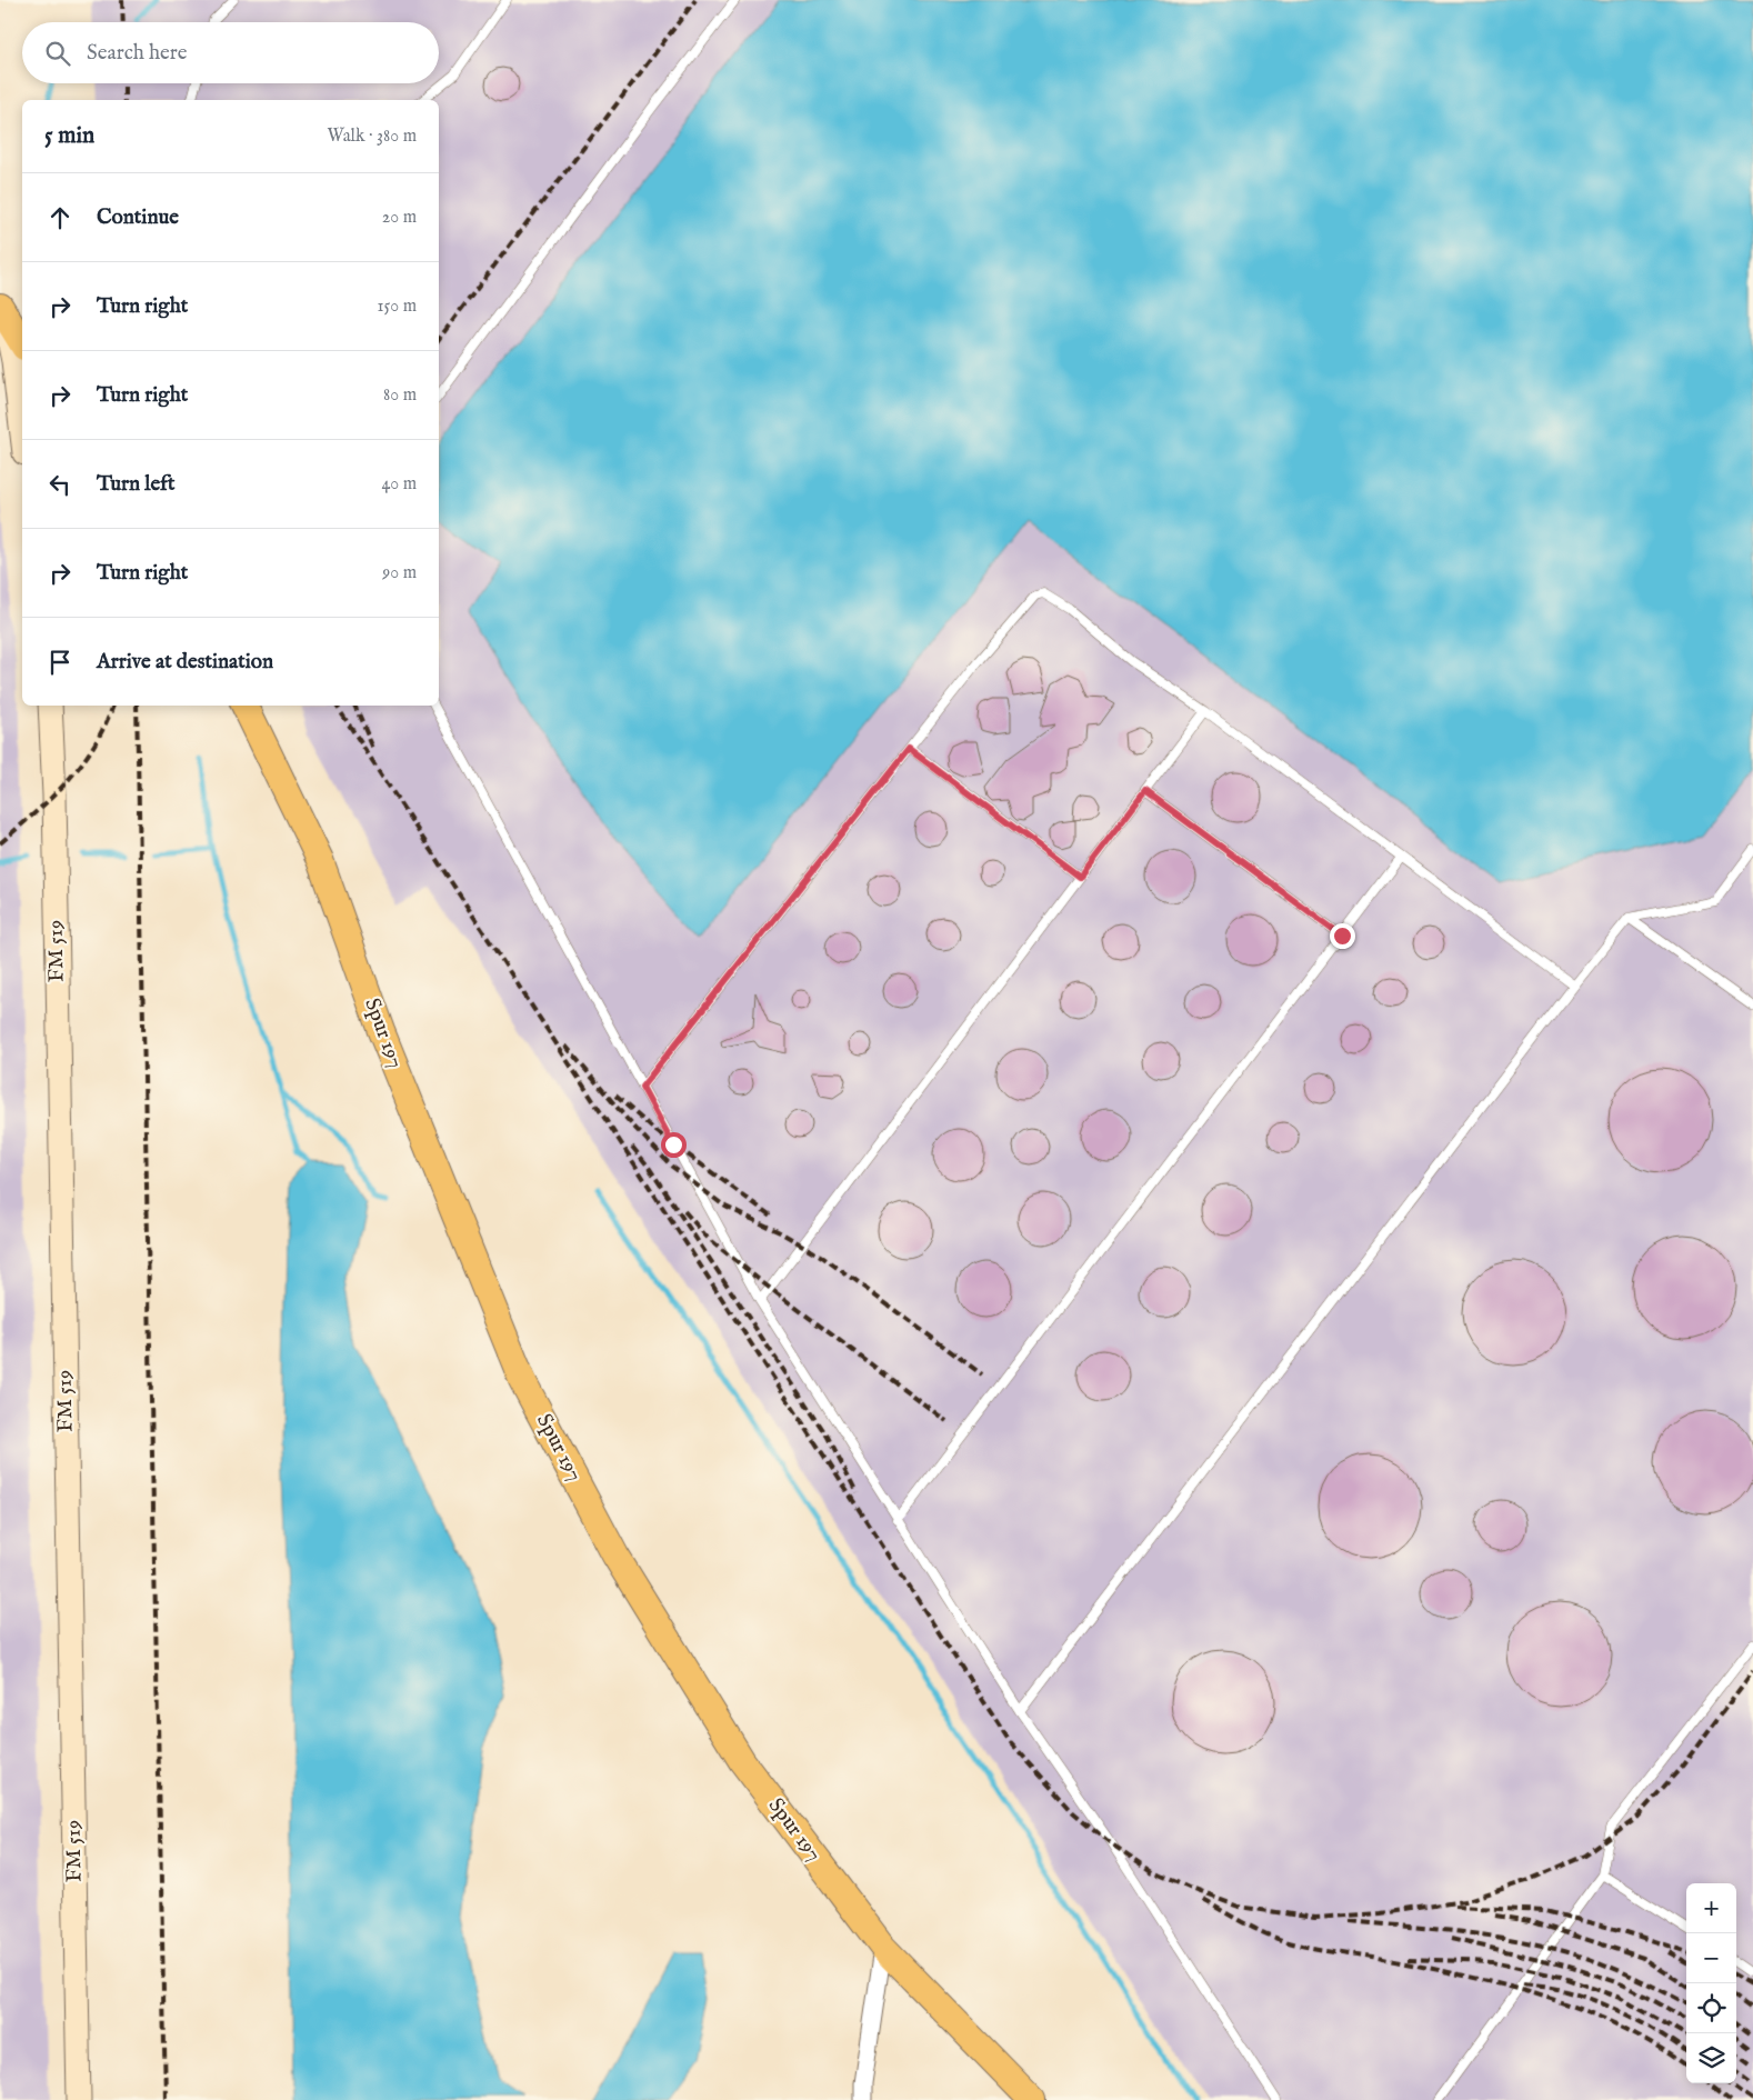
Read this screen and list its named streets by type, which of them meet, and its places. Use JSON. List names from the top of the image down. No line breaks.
{"streets":{"main road":["FM 519","Spur 197"]},"page":{"search":"Search here","heading":["5 min","Walk · 380 m"],"list":[["Continue","20 m"],["Turn right","150 m"],["Turn right","80 m"],["Turn left","40 m"],["Turn right","90 m"],"Arrive at destination"],"map_buttons":["+","−"]}}
